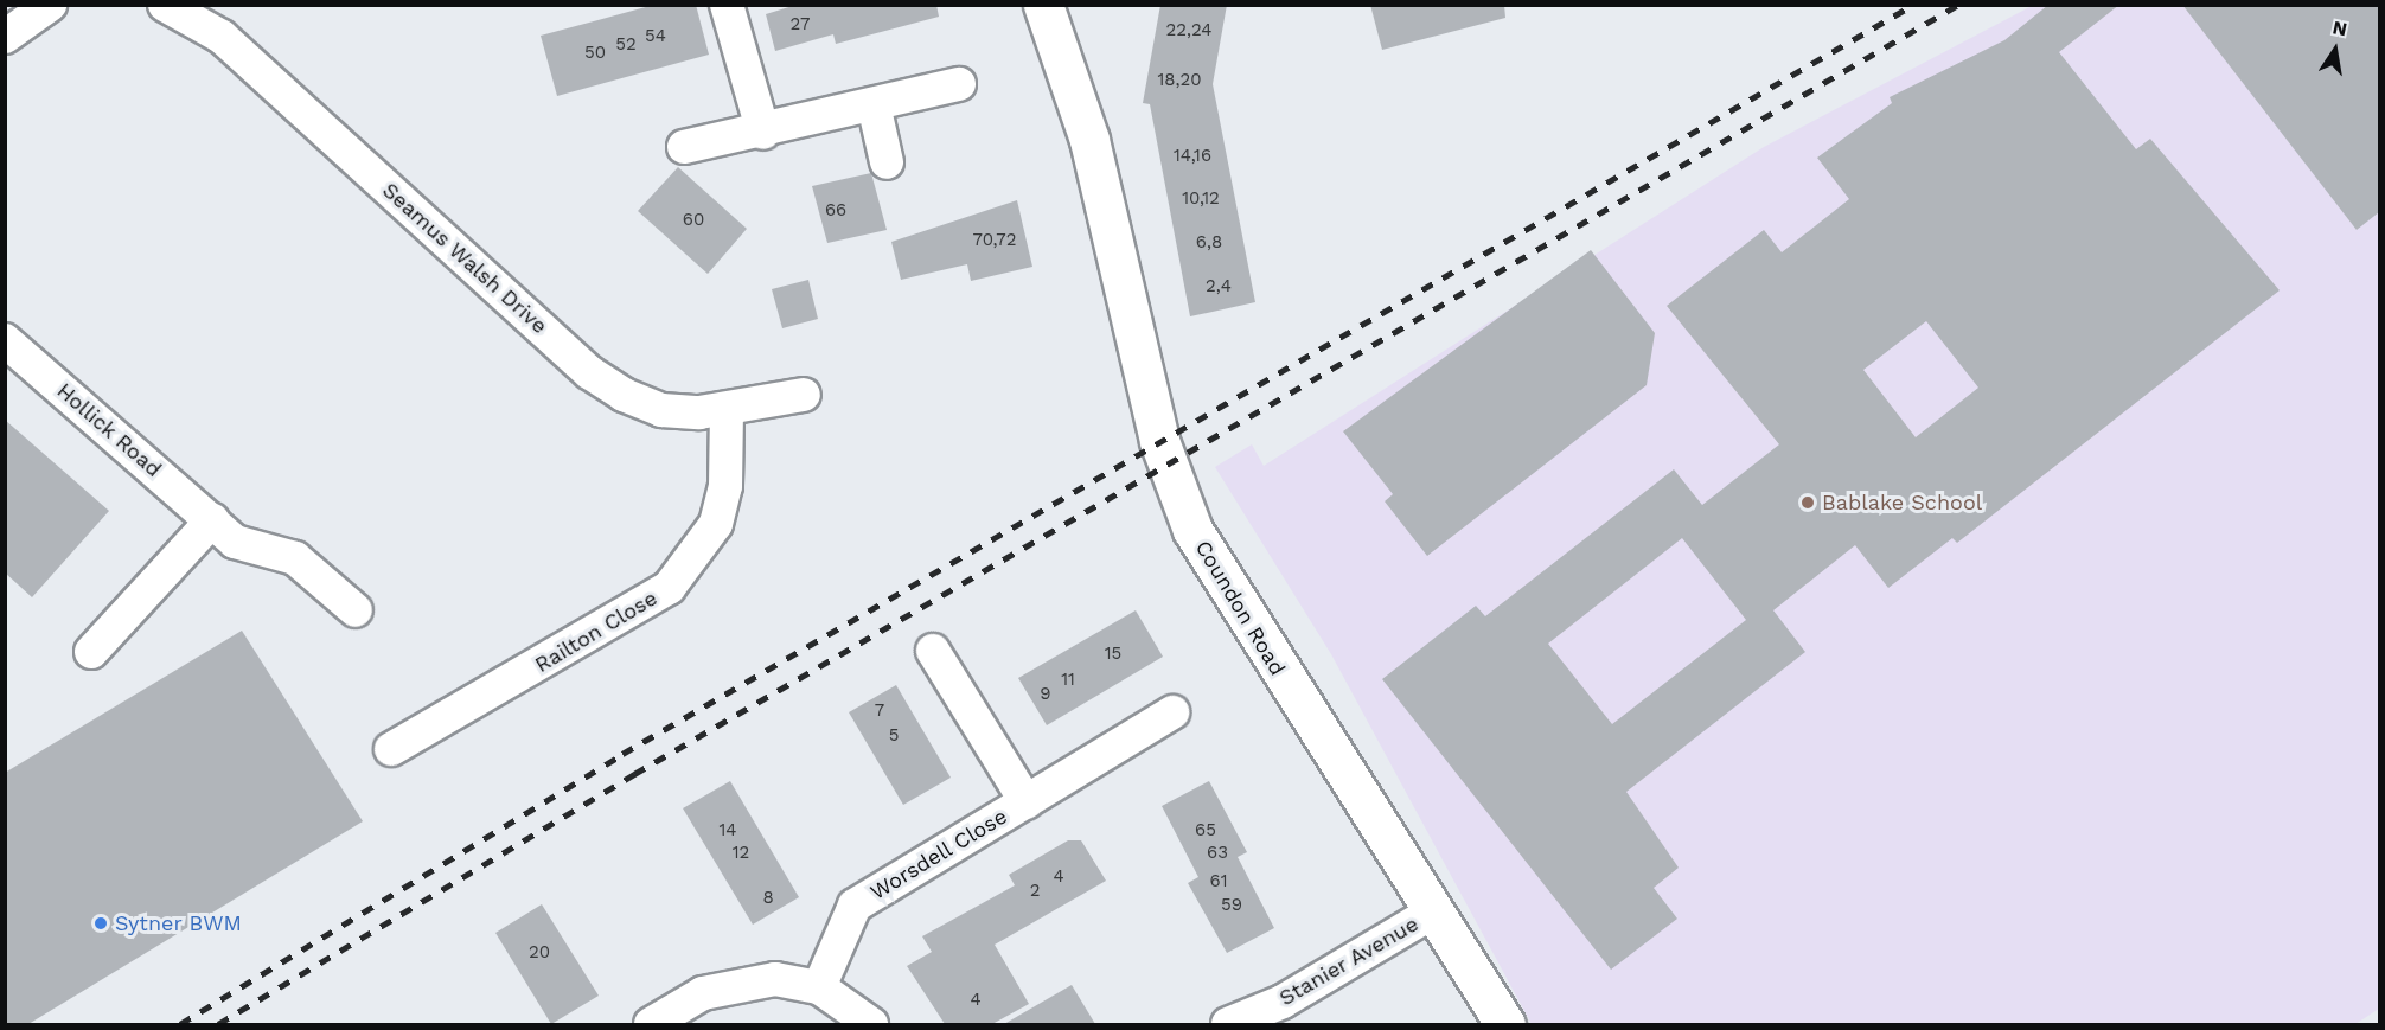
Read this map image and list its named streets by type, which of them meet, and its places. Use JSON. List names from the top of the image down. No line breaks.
{"streets":{"street":["Seamus Walsh Drive","Hollick Road","Coundon Road","Railton Close","Worsdell Close","Stanier Avenue"]},"crossings":[["Seamus Walsh Drive","Railton Close"],["Coundon Road","Stanier Avenue"]],"places":["Bablake School","Sytner BWM"],"house_numbers":["27","22,24","54","52","50","18,20","14,16","10,12","66","60","70,72","6,8","2,4","15","11","9","7","5","14","65","12","63","4","61","2","8","59","20","4"],"north":"top"}
